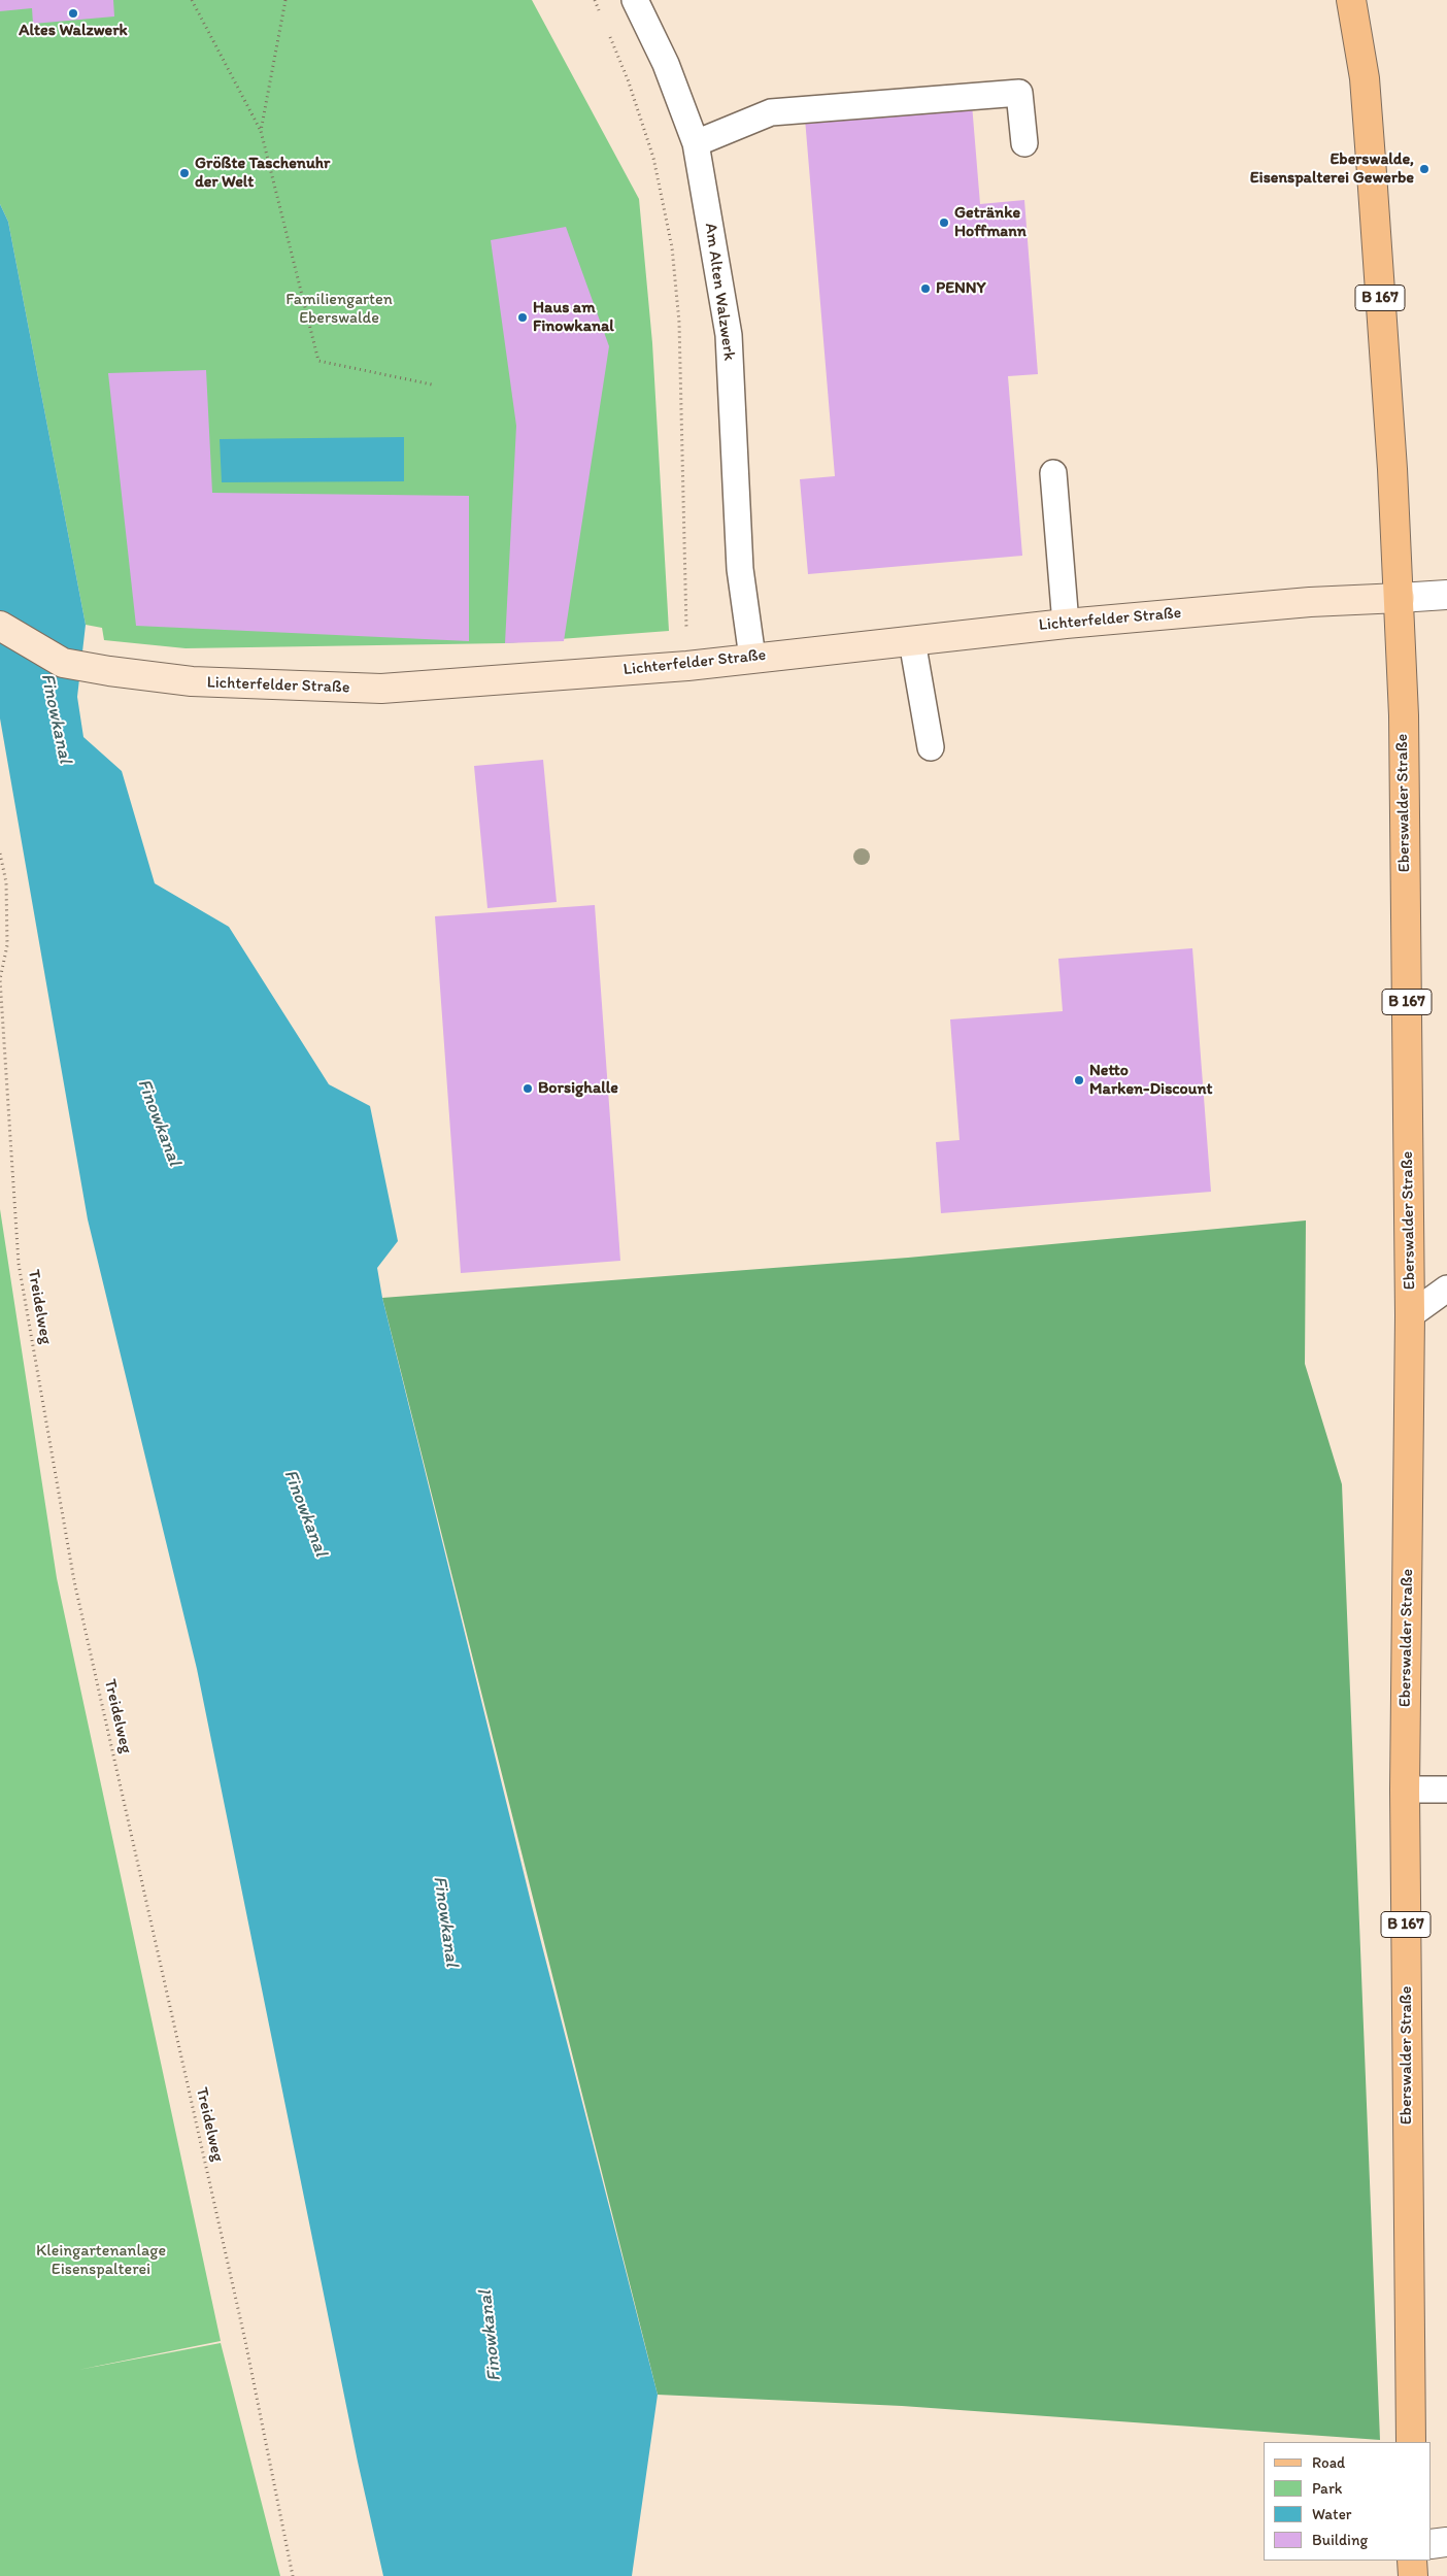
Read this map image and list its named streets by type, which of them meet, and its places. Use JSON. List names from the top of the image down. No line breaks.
{"streets":{"main road":["B 167","Lichterfelder Straße","Eberswalder Straße"],"lane":["Am Alten Walzwerk"],"path":["Treidelweg"]},"crossings":[["Am Alten Walzwerk","Lichterfelder Straße"],["Lichterfelder Straße","Eberswalder Straße"]],"water":["Finowkanal"],"parks":["Familiengarten Eberswalde","Kleingartenanlage Eisenspalterei"],"places":["Altes Walzwerk","Eberswalde, Eisenspalterei Gewerbe","Größte Taschenuhr der Welt","Getränke Hoffmann","PENNY","Haus am Finowkanal","Netto Marken-Discount","Borsighalle"],"legend":["Road","Park","Water","Building"]}
